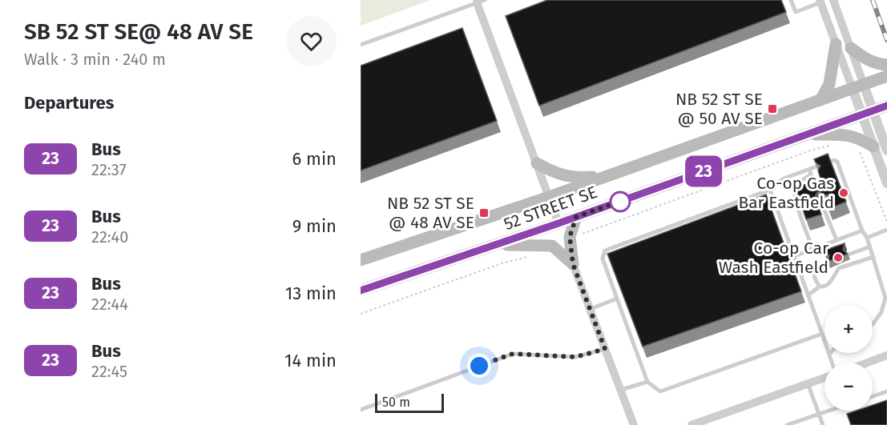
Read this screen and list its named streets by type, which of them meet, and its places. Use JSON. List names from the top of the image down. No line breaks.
{"streets":{"main road":["52 STREET SE"]},"places":{"transit":["NB 52 ST SE @ 50 AV SE","NB 52 ST SE @ 48 AV SE"],"other":["Co-op Gas Bar Eastfield","Co-op Car Wash Eastfield"]},"lines":["bus line 23"],"scale_bar":"50 m","page":{"heading":[["SB 52 ST SE@ 48 AV SE","Walk · 3 min · 240 m"],"Departures"],"on_map":"23","list":[{"mark":"23","name":"Bus","note":"22:37","value":"6 min"},{"mark":"23","name":"Bus","note":"22:40","value":"9 min"},{"mark":"23","name":"Bus","note":"22:44","value":"13 min"},{"mark":"23","name":"Bus","note":"22:45","value":"14 min"}],"map_buttons":["+","−"],"scale":"50 m"}}
